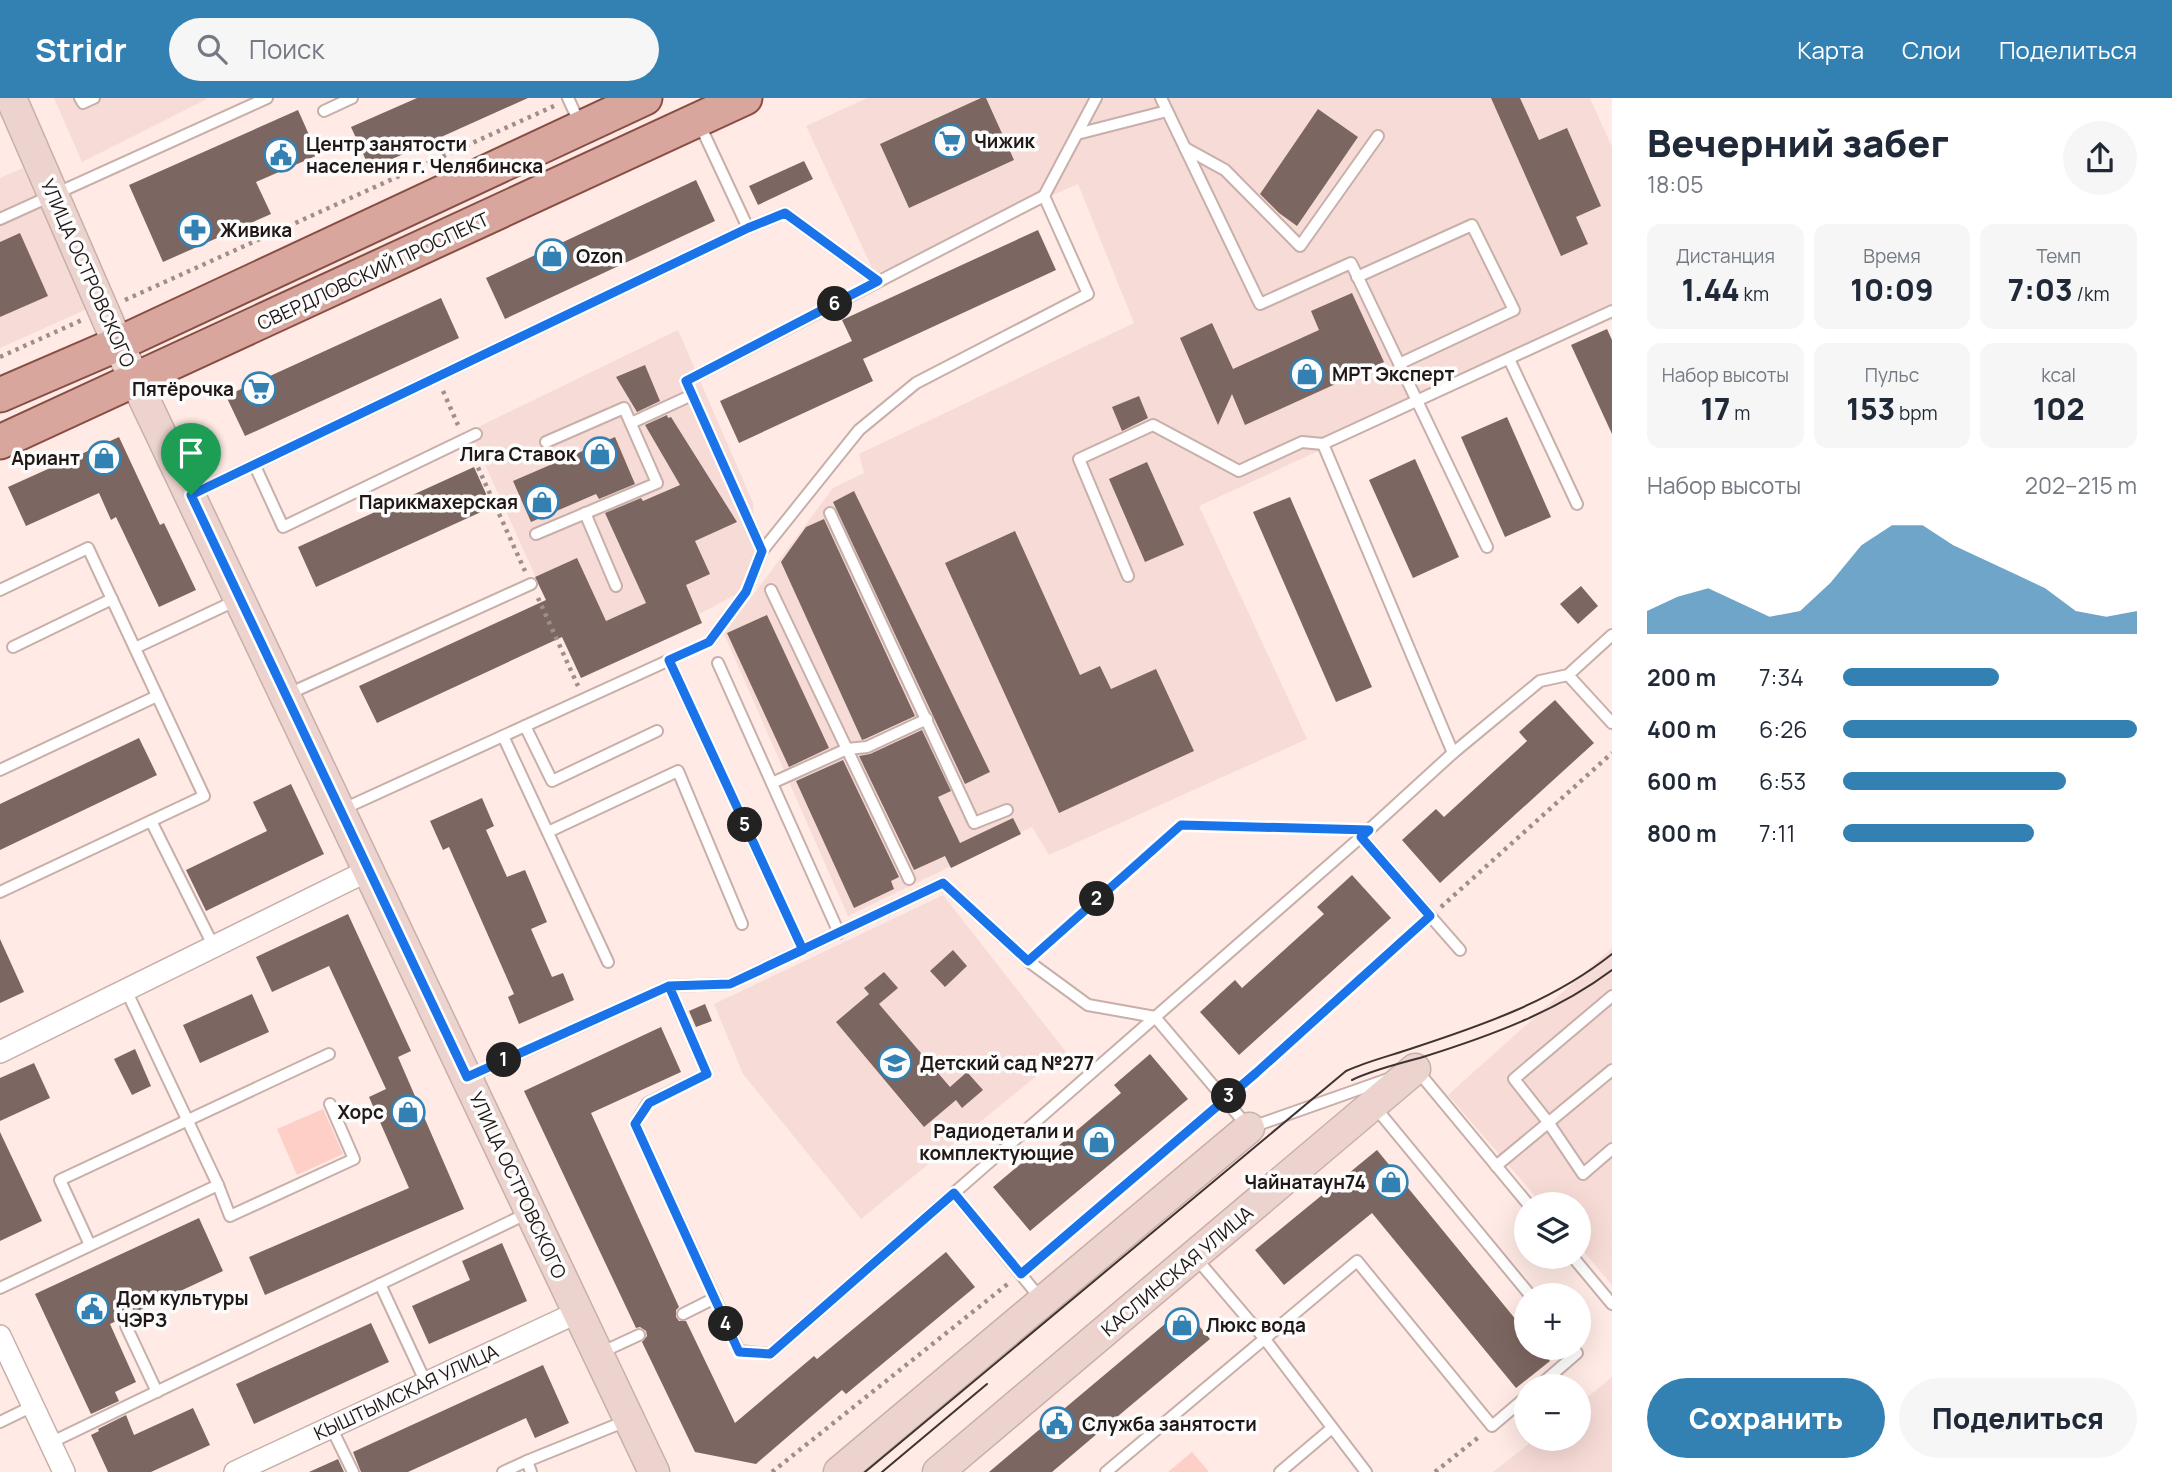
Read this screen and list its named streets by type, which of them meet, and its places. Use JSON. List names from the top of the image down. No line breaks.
{"streets":{"main road":["СВЕРДЛОВСКИЙ ПРОСПЕКТ"],"street":["УЛИЦА ОСТРОВСКОГО","КАСЛИНСКАЯ УЛИЦА","КЫШТЫМСКАЯ УЛИЦА"]},"crossings":[["СВЕРДЛОВСКИЙ ПРОСПЕКТ","УЛИЦА ОСТРОВСКОГО"],["УЛИЦА ОСТРОВСКОГО","КЫШТЫМСКАЯ УЛИЦА"]],"places":{"supermarket":["Чижик","Пятёрочка"],"public building":["Центр занятости населения г. Челябинска","Дом культуры ЧЭРЗ","Служба занятости"],"pharmacy":["Живика"],"shop":["Ozon","МРТ Эксперт","Лига Ставок","Ариант","Парикмахерская","Хорс","Радиодетали и комплектующие","Чайнатаун74","Люкс вода"],"school or university":["Детский сад №277"]},"page":{"header":"Stridr","search":"Поиск","nav":["Карта","Слои","Поделиться"],"heading":["Вечерний забег","18:05"],"stats":[["Дистанция","1.44 km"],["Время","10:09"],["Темп","7:03 /km"],["Набор высоты","17 m"],["Пульс","153 bpm"],["kcal","102"]],"pins":["6","5","2","1","3","4"],"chart":["Набор высоты","202–215 m"],"list":[{"name":"200 m","note":"7:34"},{"name":"400 m","note":"6:26"},{"name":"600 m","note":"6:53"},{"name":"800 m","note":"7:11"}],"map_buttons":["+","−"],"buttons":["Сохранить","Поделиться"]}}
